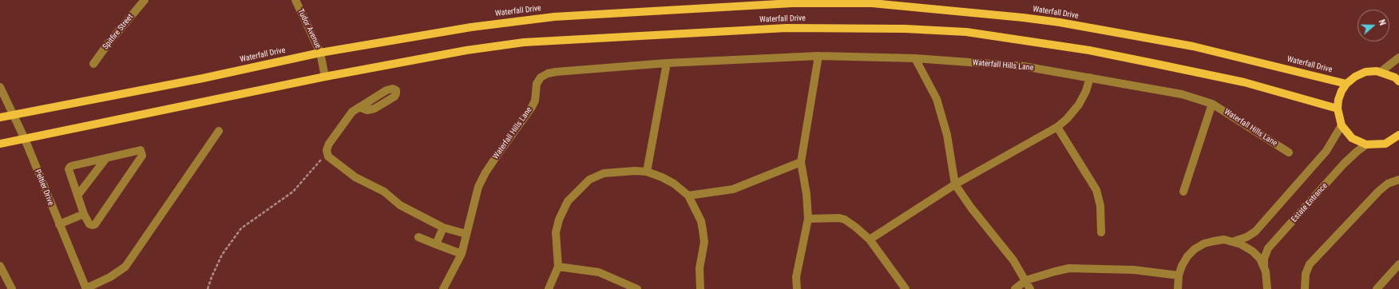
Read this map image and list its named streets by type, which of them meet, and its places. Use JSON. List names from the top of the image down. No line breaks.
{"streets":{"main road":["Waterfall Drive"],"street":["Tudor Avenue","Spitfire Street","Waterfall Hills Lane","Peltier Drive","Estate Entrance"]},"crossings":[["Waterfall Drive","Tudor Avenue"],["Waterfall Drive","Peltier Drive"]],"north":"right"}
